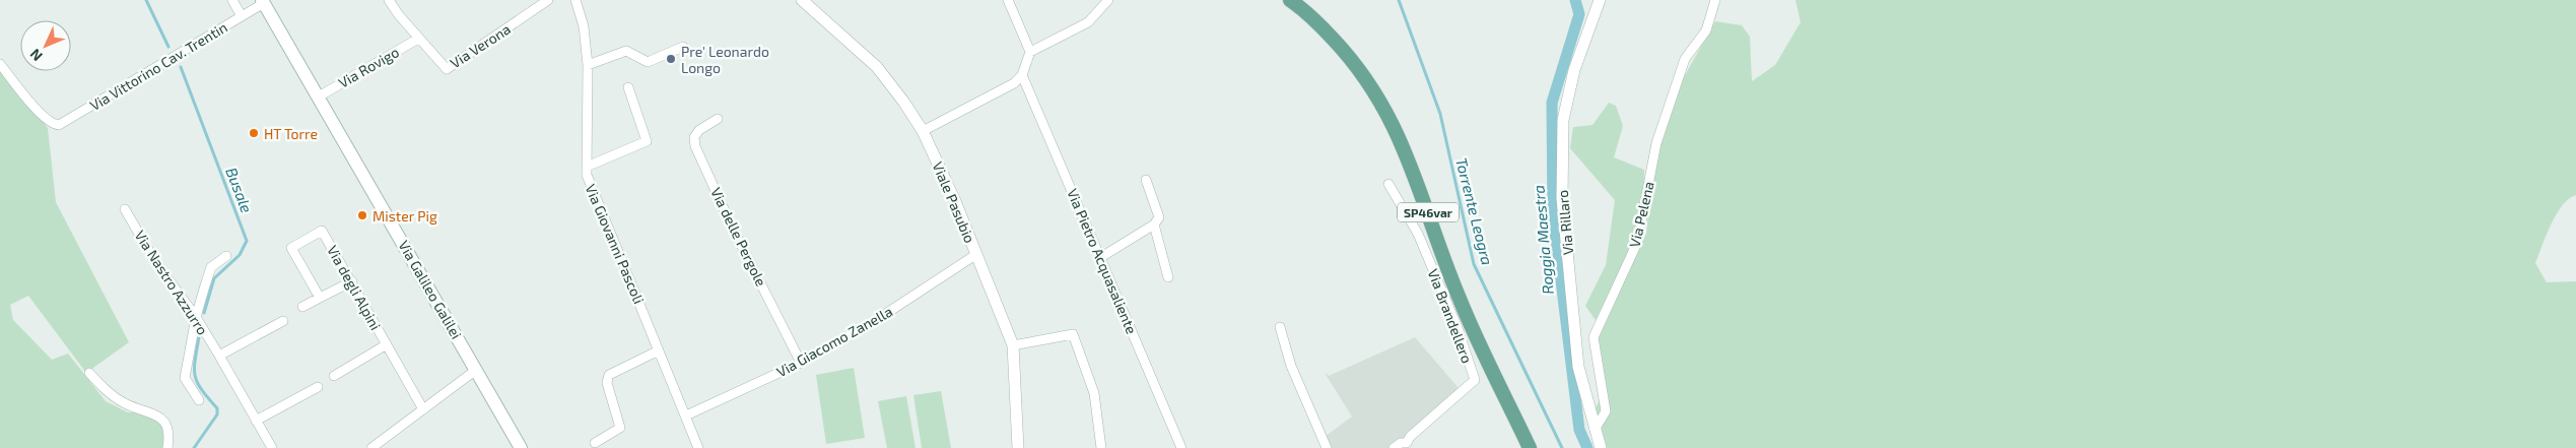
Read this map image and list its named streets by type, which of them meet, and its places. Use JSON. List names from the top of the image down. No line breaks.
{"streets":{"main road":["SP46var","Via Galileo Galilei"],"street":["Via Verona","Via Vittorino Cav. Trentin","Via Rovigo","Viale Pasubio","Via Pelena","Via Rillaro","Via delle Pergole","Via Giovanni Pascoli","Via Pietro Acquasaliente","Via Nastro Azzurro","Via degli Alpini","Via Brandellero","Via Giacomo Zanella"]},"crossings":[["Via Verona","Via Rovigo"],["Via Vittorino Cav. Trentin","Via Galileo Galilei"],["Via Rovigo","Via Galileo Galilei"],["Viale Pasubio","Via Giacomo Zanella"],["Via Pelena","Via Rillaro"],["Via delle Pergole","Via Giacomo Zanella"],["Via Giovanni Pascoli","Via Giacomo Zanella"]],"water":["Busale","Torrente Leogra","Roggia Maestra"],"places":["Pre' Leonardo Longo","HT Torre","Mister Pig"],"north":"bottom left"}
